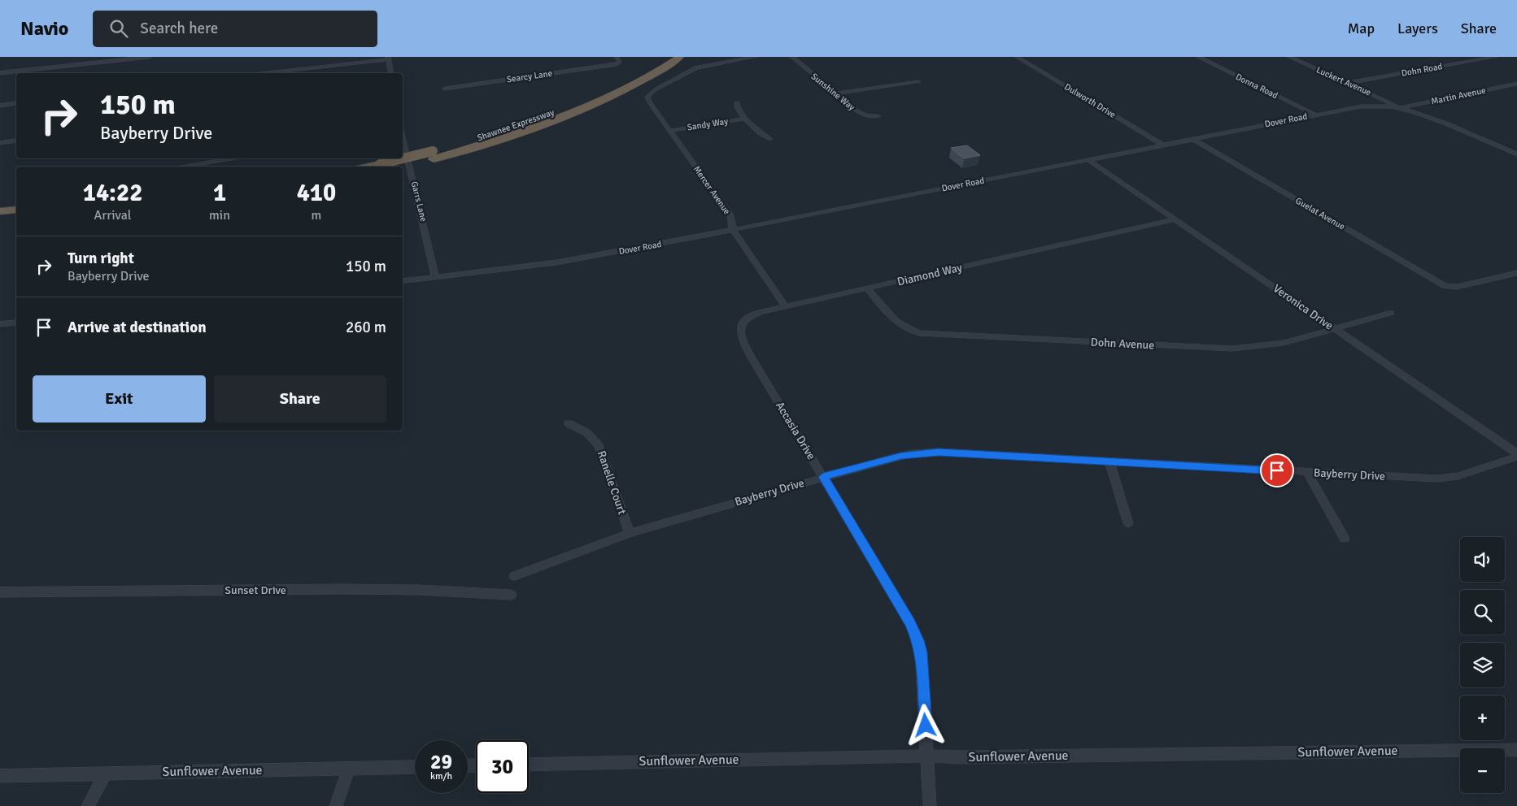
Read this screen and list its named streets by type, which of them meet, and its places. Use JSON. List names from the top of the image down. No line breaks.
{"streets":{"highway":["Shawnee Expressway"],"street":["Dohn Road","Searcy Lane","Luckert Avenue","Donna Road","Sunshine Way","Martin Avenue","Dulworth Drive","Dover Road","Sandy Way","Mercer Avenue","Garrs Lane","Guelat Avenue","Diamond Way","Veronica Drive","Dohn Avenue","Accasia Drive","Bayberry Drive","Ranelle Court","Sunset Drive","Sunflower Avenue"]},"crossings":[["Dohn Road","Luckert Avenue"],["Luckert Avenue","Martin Avenue"],["Luckert Avenue","Dover Road"],["Donna Road","Dover Road"],["Martin Avenue","Dover Road"],["Dulworth Drive","Dover Road"],["Dover Road","Mercer Avenue"],["Dover Road","Garrs Lane"],["Dover Road","Guelat Avenue"],["Dover Road","Veronica Drive"],["Sandy Way","Mercer Avenue"],["Mercer Avenue","Diamond Way"],["Diamond Way","Veronica Drive"],["Diamond Way","Dohn Avenue"],["Diamond Way","Accasia Drive"],["Veronica Drive","Dohn Avenue"],["Veronica Drive","Bayberry Drive"],["Accasia Drive","Bayberry Drive"],["Accasia Drive","Sunflower Avenue"],["Bayberry Drive","Ranelle Court"]],"page":{"header":"Navio","search":"Search here","nav":["Map","Layers","Share"],"turn":["150 m","Bayberry Drive"],"eta":["14:22","Arrival","1","min","410","m"],"list":[{"name":"Turn right","note":"Bayberry Drive","value":"150 m"},{"name":"Arrive at destination","value":"260 m"}],"buttons":["Exit","Share"],"map_buttons":["+","−"],"speed":"29 km/h","limit":"30"}}
